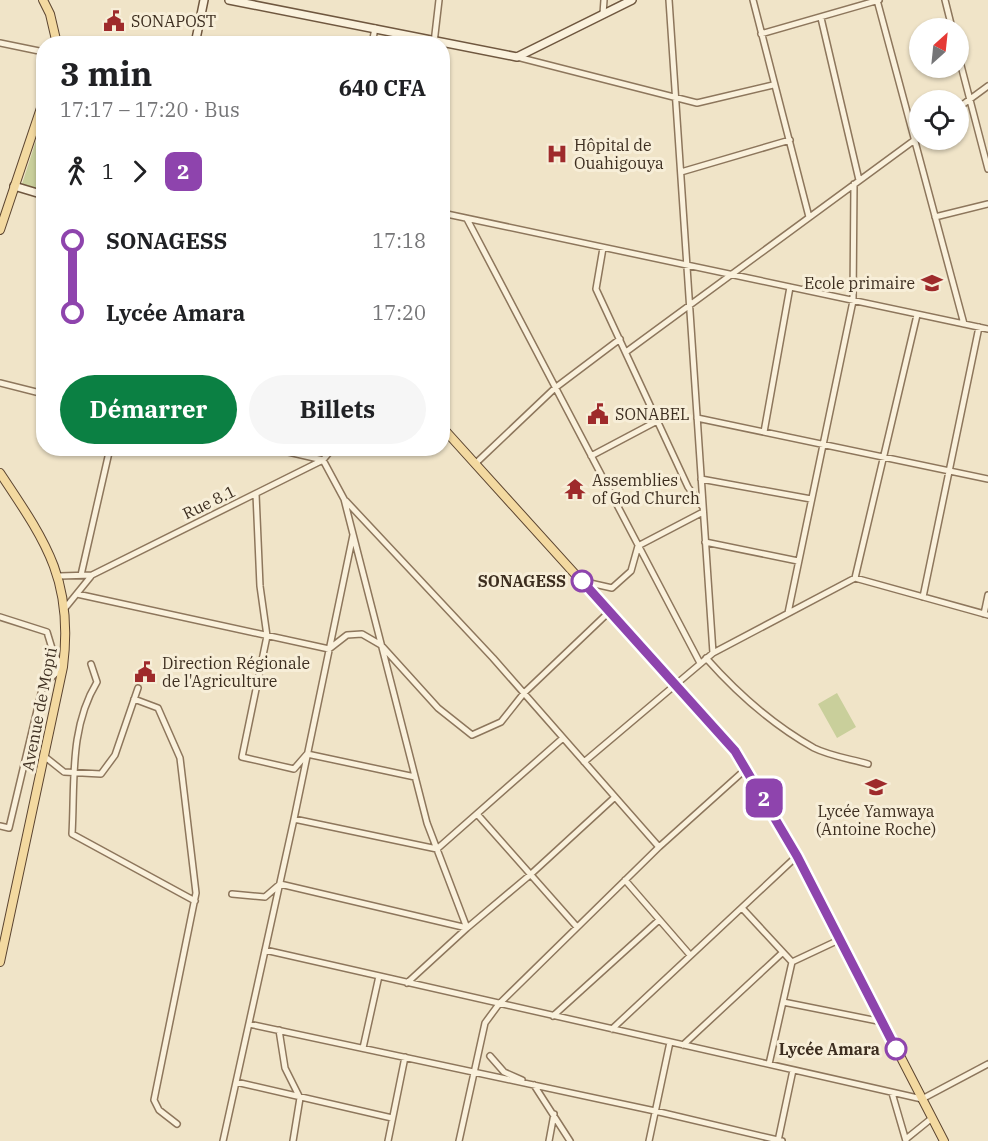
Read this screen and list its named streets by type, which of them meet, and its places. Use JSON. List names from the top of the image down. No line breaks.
{"streets":{"main road":["Avenue de Mopti"],"street":["Rue 8.1"]},"crossings":[["Rue 8.1","Avenue de Mopti"]],"places":{"public building":["SONAPOST","SONABEL","Direction Régionale de l'Agriculture"],"hospital":["Hôpital de Ouahigouya"],"school or university":["Ecole primaire","Lycée Yamwaya (Antoine Roche)"],"temple":["Assemblies of God Church"],"other":["SONAGESS","Lycée Amara"]},"lines":["bus line 2"],"north":"top right","page":{"on_map":"2","heading":["3 min","17:17 – 17:20 · Bus","640 CFA"],"legs":["1","2"],"list":[{"name":"SONAGESS","value":"17:18"},{"name":"Lycée Amara","value":"17:20"}],"buttons":["Démarrer","Billets"]}}
